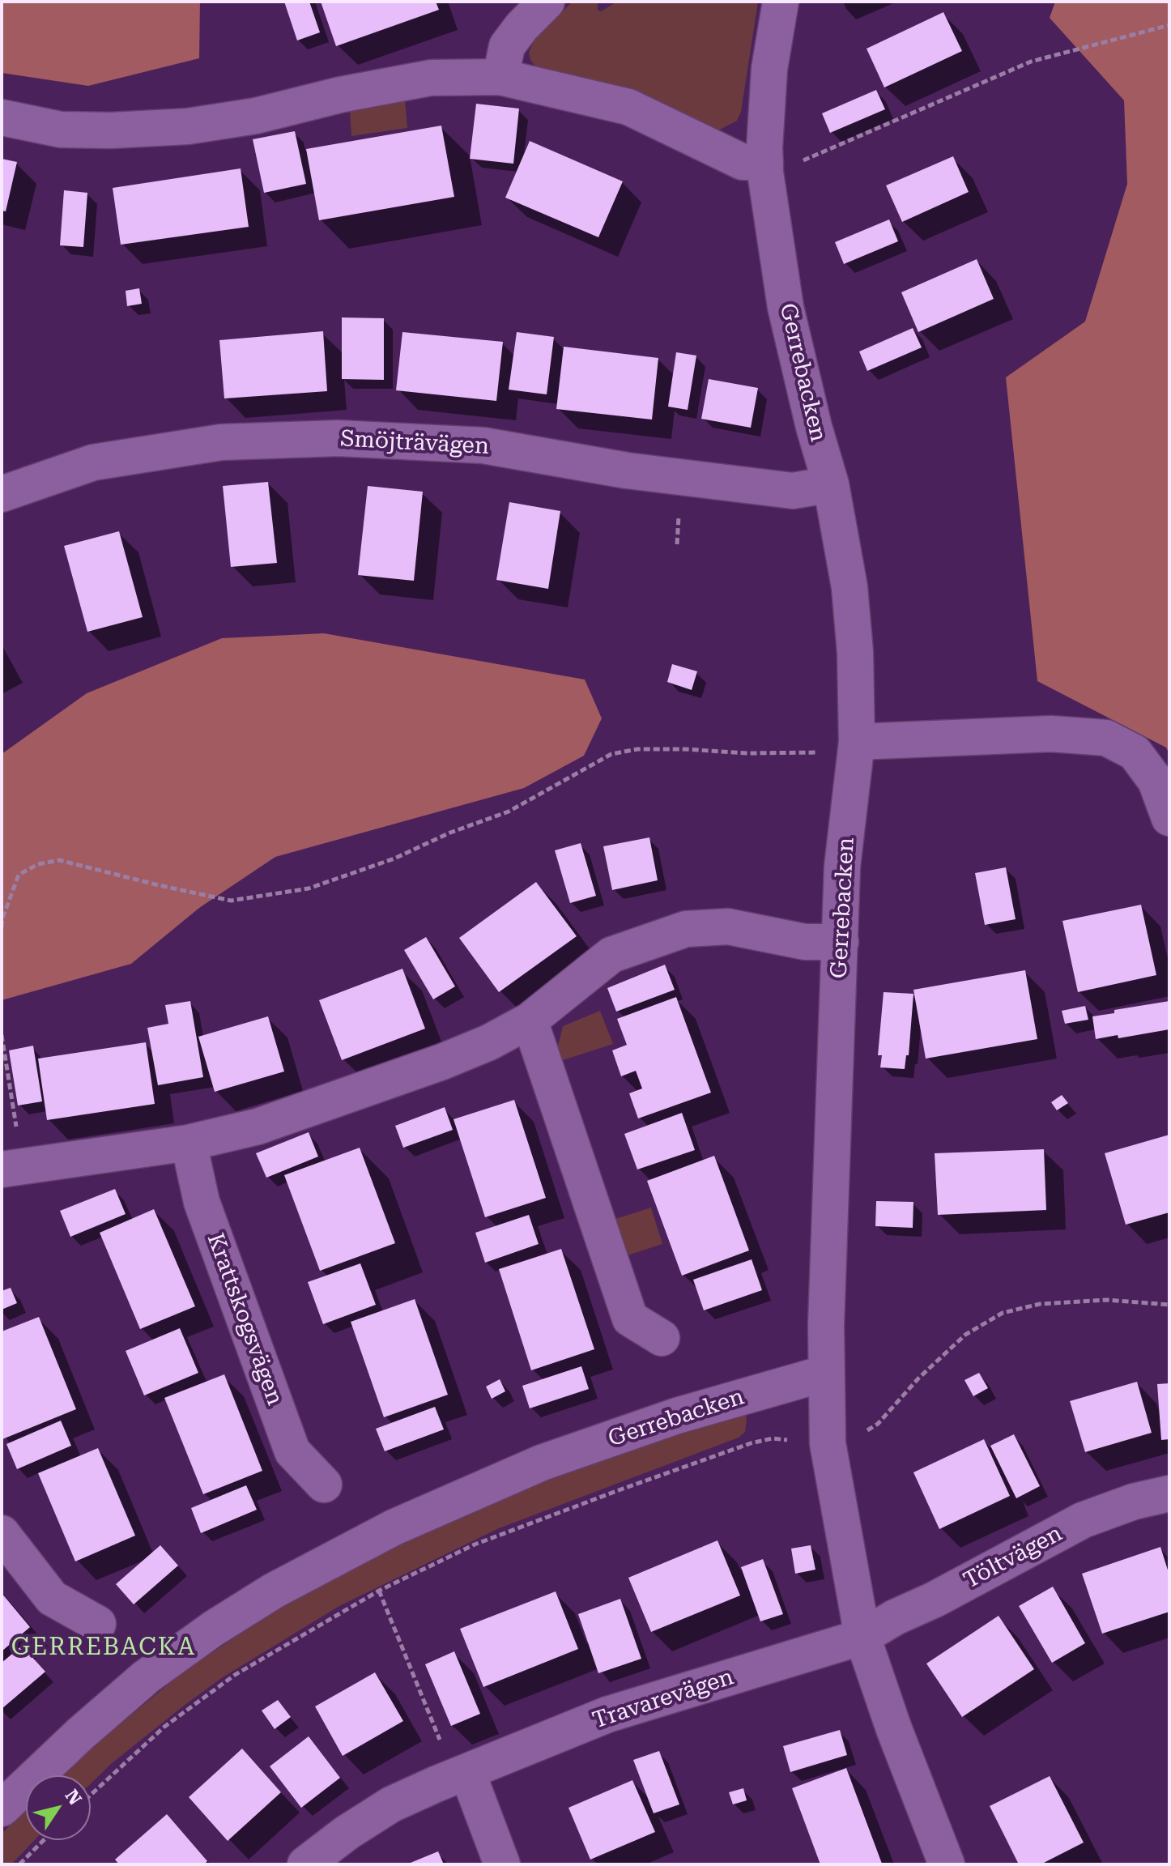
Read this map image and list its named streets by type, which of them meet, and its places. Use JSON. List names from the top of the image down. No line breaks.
{"streets":{"street":["Gerrebacken","Smöjträvägen","Krattskogsvägen","Töltvägen","Travarevägen"]},"crossings":[["Gerrebacken","Smöjträvägen"],["Töltvägen","Travarevägen"]],"districts":["GERREBACKA"],"north":"top right"}
